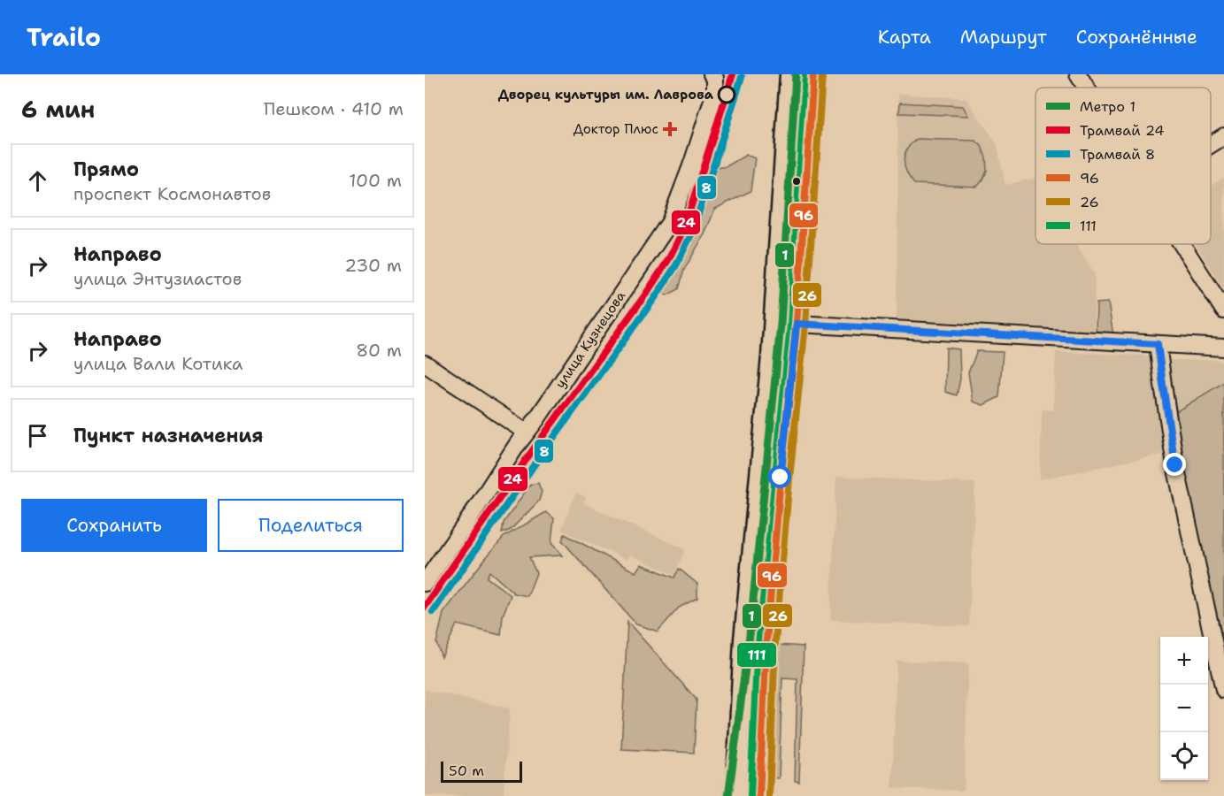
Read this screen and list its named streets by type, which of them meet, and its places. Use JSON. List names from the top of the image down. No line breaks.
{"streets":{"street":["улица Кузнецова"]},"places":{"other":["Дворец культуры им. Лаврова"],"health":["Доктор Плюс"]},"lines":["metro line 1","tram line 24","transit line 96","transit line 111","transit line 26","tram line 8"],"legend":["Метро 1","Трамвай 24","Трамвай 8","96","26","111"],"scale_bar":"50 m","page":{"header":"Trailo","nav":["Карта","Маршрут","Сохранённые"],"heading":["6 мин","Пешком · 410 m"],"list":[["Прямо","проспект Космонавтов","100 m"],["Направо","улица Энтузиастов","230 m"],["Направо","улица Вали Котика","80 m"],"Пункт назначения"],"buttons":["Сохранить","Поделиться"],"map_buttons":["+","−"],"scale":"50 m"}}
